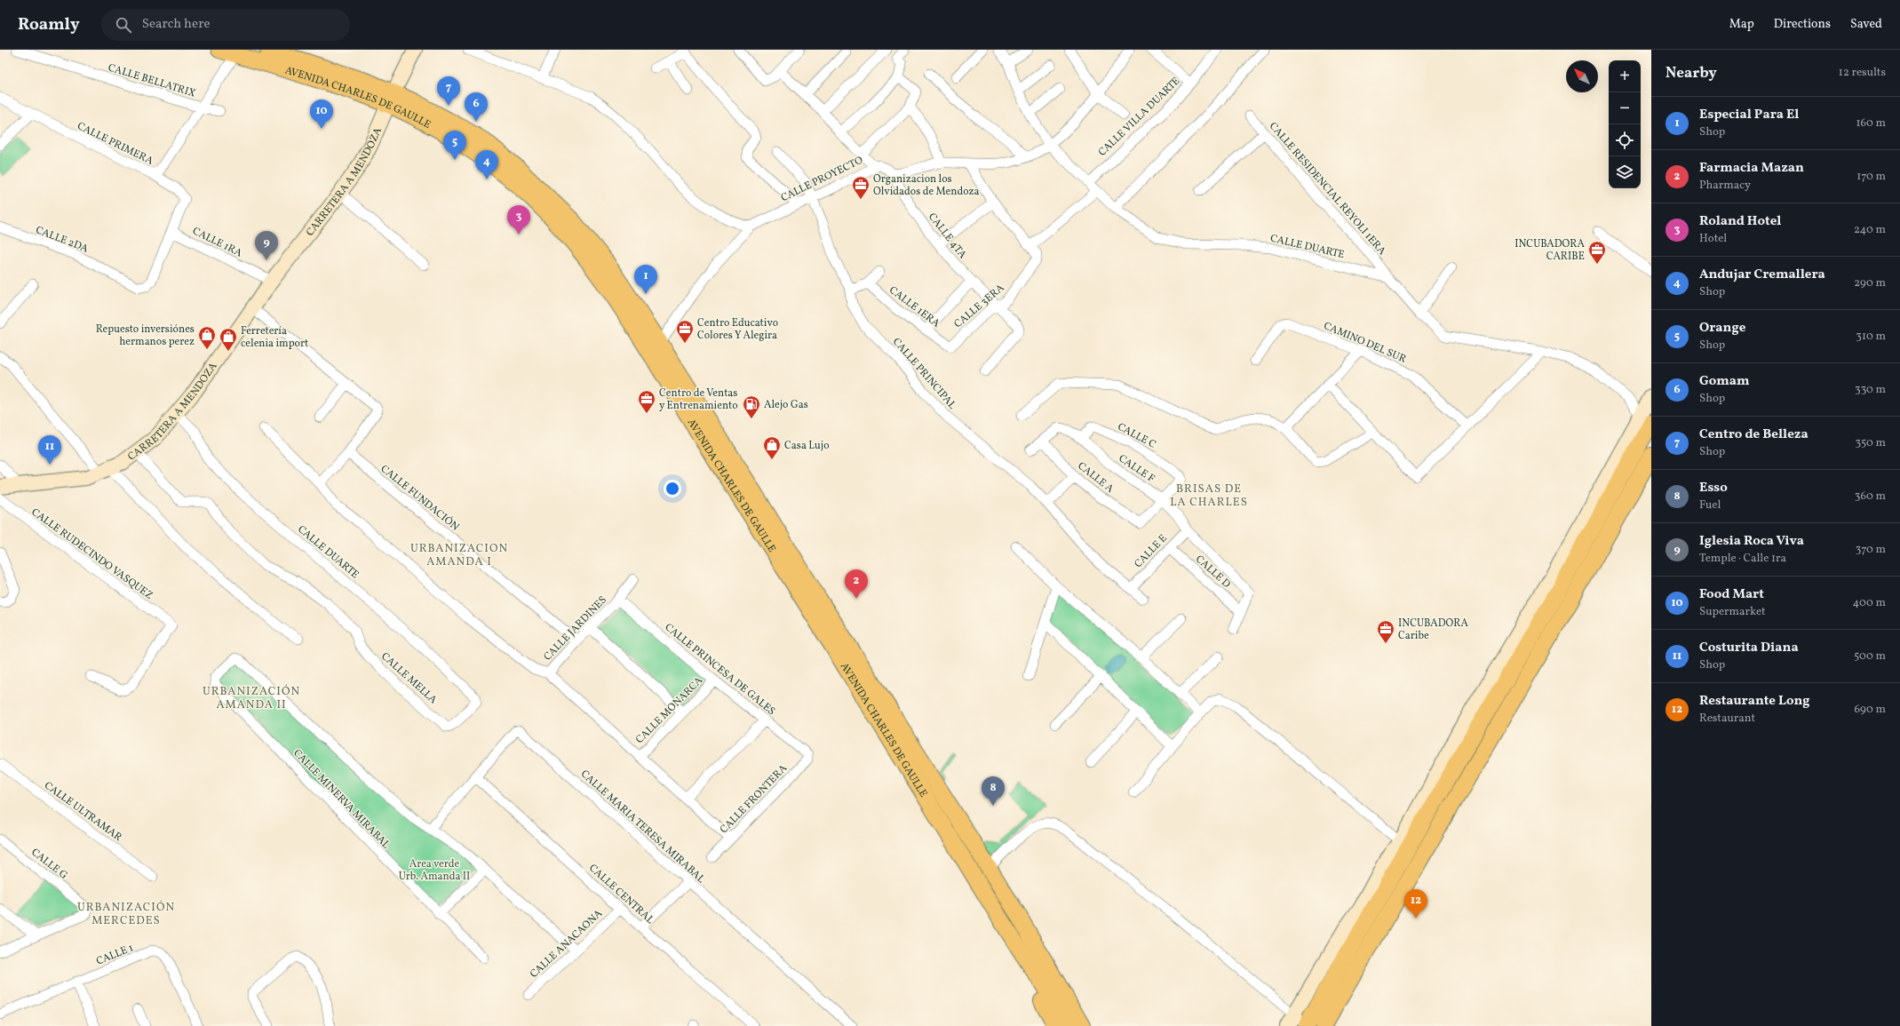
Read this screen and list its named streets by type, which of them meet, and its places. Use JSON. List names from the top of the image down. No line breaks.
{"streets":{"main road":["AVENIDA CHARLES DE GAULLE"],"street":["CALLE BELLATRIX","CALLE VILLA DUARTE","CALLE PRIMERA","CALLE PROYECTO","CARRETERA A MENDOZA","CALLE RESIDENCIAL REYOLI 1ERA","CALLE 4TA","CALLE 2DA","CALLE 1RA","CALLE DUARTE","CALLE 3ERA","CALLE 1ERA","CAMINO DEL SUR","CALLE PRINCIPAL","CALLE C","CALLE F","CALLE A","CALLE FUNDACIÓN","CALLE E","CALLE RUDECINDO VASQUEZ","CALLE D","CALLE JARDINES","CALLE PRINCESA DE GALES","CALLE MELLA","CALLE MONARCA","CALLE MINERVA MIRABAL","CALLE FRONTERA","CALLE ULTRAMAR","CALLE MARIA TERESA MIRABAL","CALLE G","CALLE CENTRAL","CALLE ANACAONA","CALLE 1"]},"crossings":[["AVENIDA CHARLES DE GAULLE","CALLE PROYECTO"],["AVENIDA CHARLES DE GAULLE","CARRETERA A MENDOZA"],["CALLE VILLA DUARTE","CALLE DUARTE"],["CALLE PRIMERA","CALLE 2DA"],["CALLE PRIMERA","CALLE 1RA"],["CALLE PROYECTO","CALLE 4TA"],["CALLE PROYECTO","CALLE PRINCIPAL"],["CARRETERA A MENDOZA","CALLE 1RA"],["CARRETERA A MENDOZA","CALLE DUARTE"],["CARRETERA A MENDOZA","CALLE MELLA"],["CALLE RESIDENCIAL REYOLI 1ERA","CALLE DUARTE"],["CALLE 4TA","CALLE 3ERA"],["CALLE 2DA","CALLE 1RA"],["CALLE DUARTE","CALLE MELLA"],["CALLE 3ERA","CALLE 1ERA"],["CALLE PRINCIPAL","CALLE E"],["CALLE C","CALLE F"],["CALLE C","CALLE A"],["CALLE F","CALLE A"],["CALLE F","CALLE E"],["CALLE F","CALLE D"],["CALLE FUNDACIÓN","CALLE JARDINES"],["CALLE E","CALLE D"],["CALLE JARDINES","CALLE PRINCESA DE GALES"],["CALLE PRINCESA DE GALES","CALLE MONARCA"],["CALLE PRINCESA DE GALES","CALLE FRONTERA"],["CALLE MINERVA MIRABAL","CALLE MARIA TERESA MIRABAL"],["CALLE MARIA TERESA MIRABAL","CALLE CENTRAL"],["CALLE CENTRAL","CALLE ANACAONA"]],"districts":["BRISAS DE LA CHARLES","URBANIZACION AMANDA I","URBANIZACIÓN AMANDA II","URBANIZACIÓN MERCEDES"],"parks":["Area verde Urb. Amanda II"],"places":{"office":["Organizacion los Olvidados de Mendoza","INCUBADORA CARIBE","Centro Educativo Colores Y Alegira","Centro de Ventas y Entrenamiento","INCUBADORA Caribe"],"shop":["Repuesto inversiónes hermanos perez","Ferretería celenia import","Casa Lujo"],"fuel station":["Alejo Gas"]},"north":"top left","page":{"header":"Roamly","search":"Search here","nav":["Map","Directions","Saved"],"heading":["Nearby","12 results"],"map_buttons":["+","−"],"pins":["7","6","10","5","4","3","9","1","11","2","8","12"],"list":[{"mark":"1","name":"Especial Para El","note":"Shop","value":"160 m"},{"mark":"2","name":"Farmacia Mazan","note":"Pharmacy","value":"170 m"},{"mark":"3","name":"Roland Hotel","note":"Hotel","value":"240 m"},{"mark":"4","name":"Andujar Cremallera","note":"Shop","value":"290 m"},{"mark":"5","name":"Orange","note":"Shop","value":"310 m"},{"mark":"6","name":"Gomam","note":"Shop","value":"330 m"},{"mark":"7","name":"Centro de Belleza","note":"Shop","value":"350 m"},{"mark":"8","name":"Esso","note":"Fuel","value":"360 m"},{"mark":"9","name":"Iglesia Roca Viva","note":"Temple · Calle 1ra","value":"370 m"},{"mark":"10","name":"Food Mart","note":"Supermarket","value":"400 m"},{"mark":"11","name":"Costurita Diana","note":"Shop","value":"500 m"},{"mark":"12","name":"Restaurante Long","note":"Restaurant","value":"690 m"}]}}
